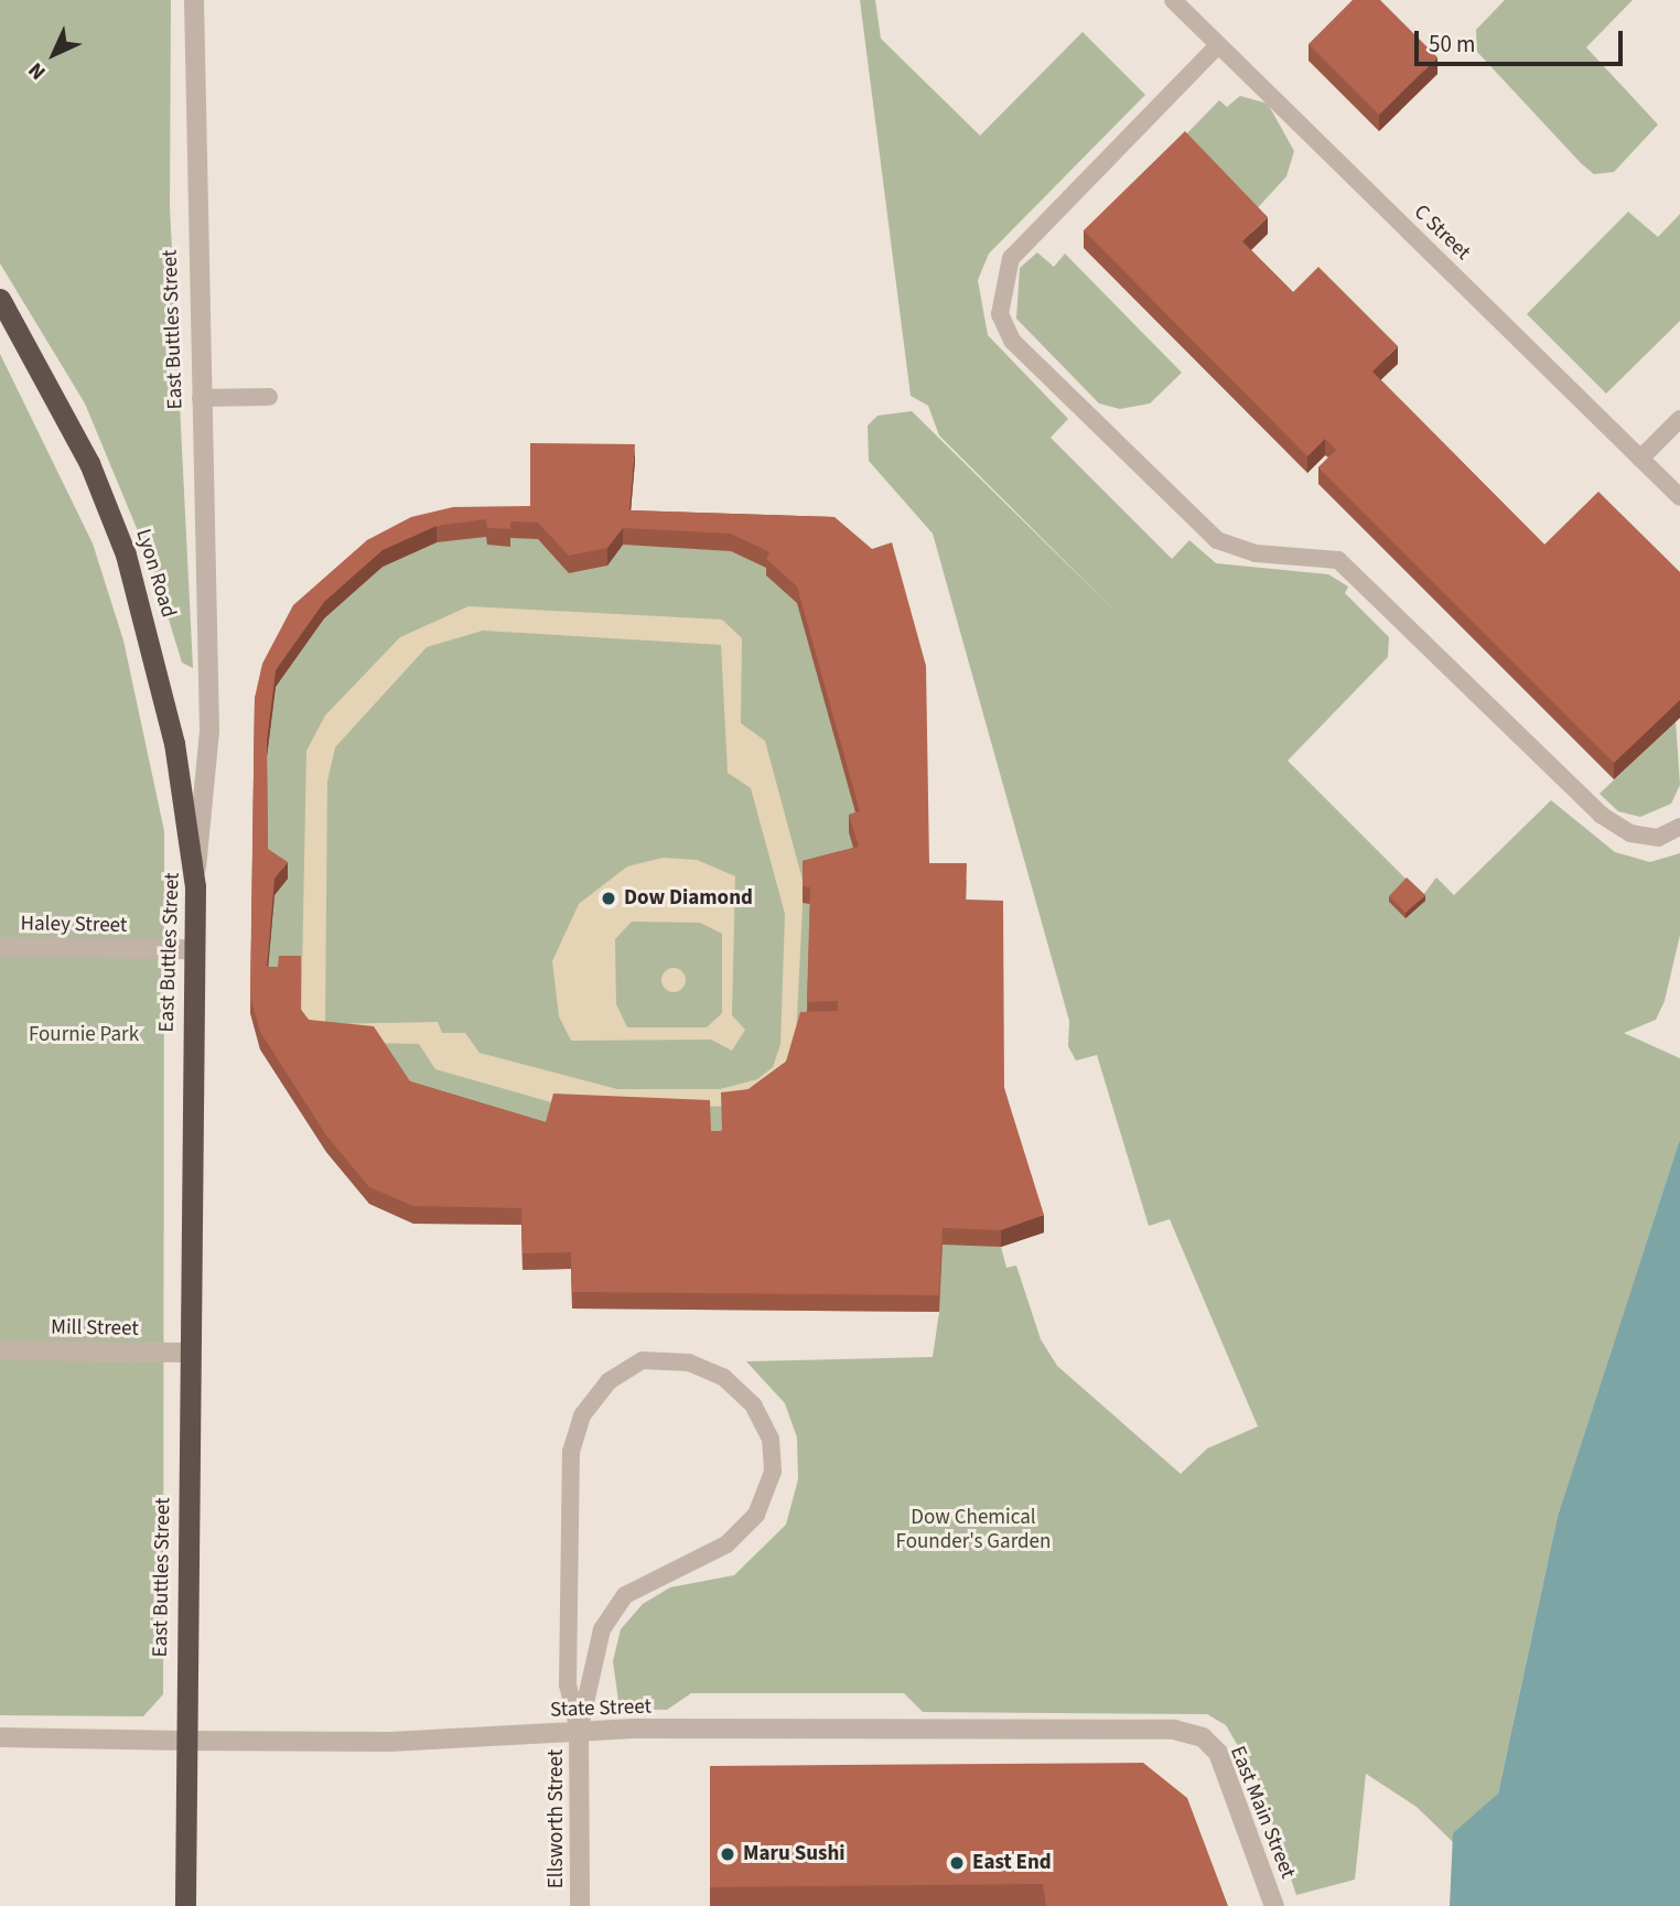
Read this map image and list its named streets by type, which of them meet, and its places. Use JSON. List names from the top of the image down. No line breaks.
{"streets":{"highway":["East Buttles Street","Lyon Road"],"street":["Haley Street","Mill Street","State Street","East Main Street","Ellsworth Street"],"lane":["C Street"]},"crossings":[["East Buttles Street","Lyon Road"],["East Buttles Street","Haley Street"],["East Buttles Street","Mill Street"],["East Buttles Street","State Street"],["State Street","East Main Street"],["State Street","Ellsworth Street"]],"parks":["Fournie Park","Dow Chemical Founder's Garden"],"places":["Dow Diamond","Maru Sushi","East End"],"scale_bar":"50 m","north":"bottom left"}
